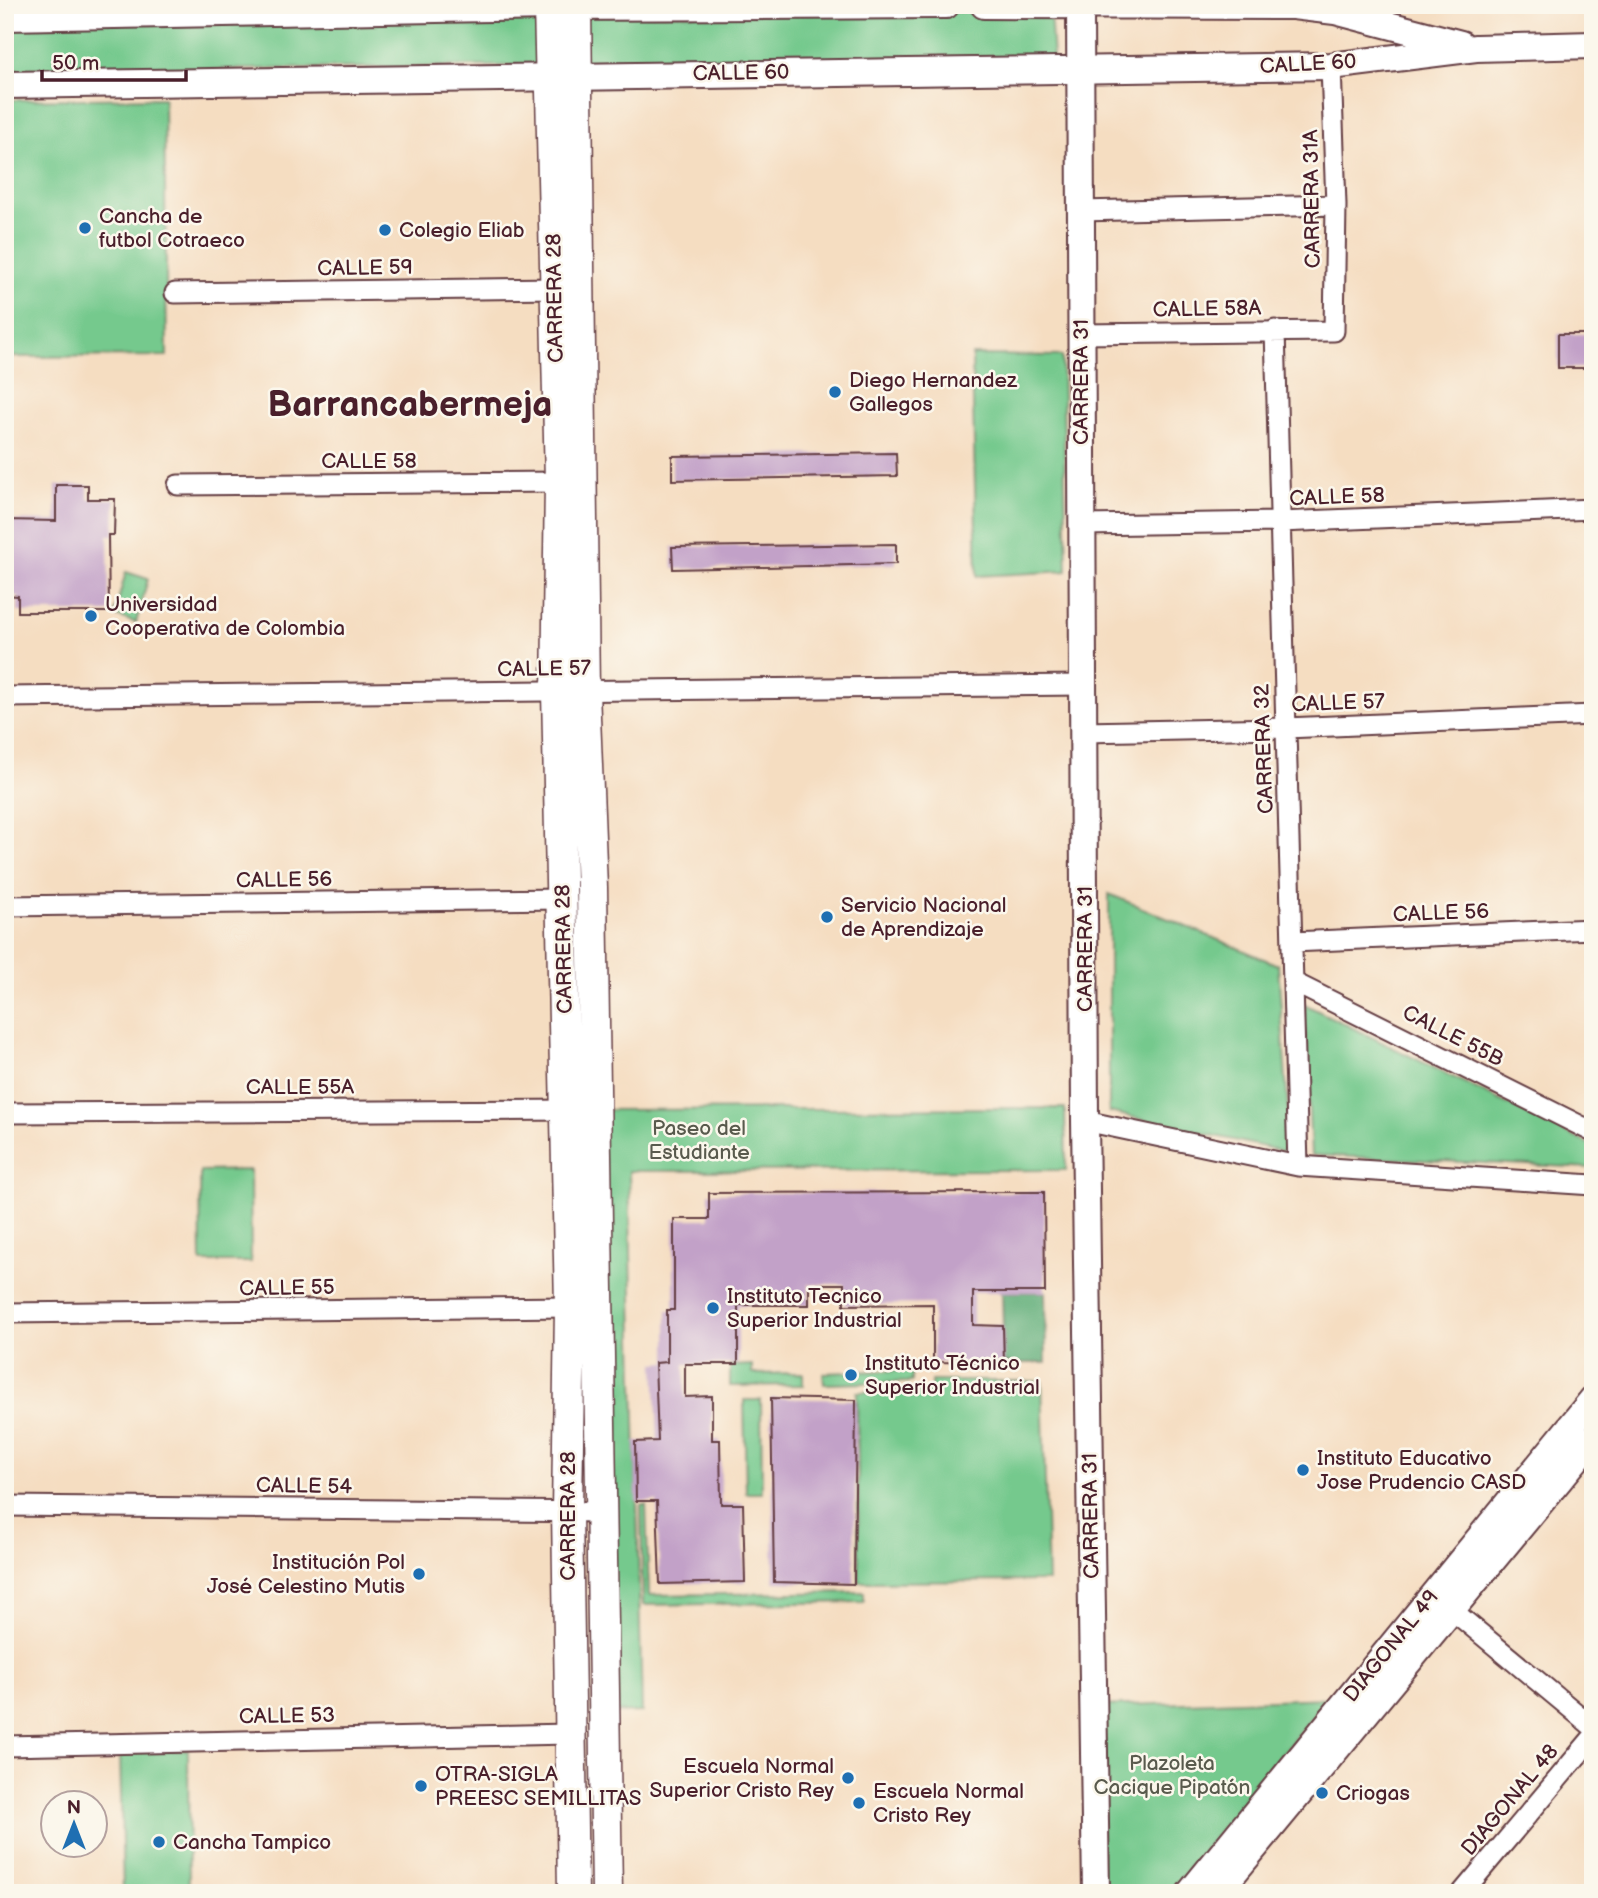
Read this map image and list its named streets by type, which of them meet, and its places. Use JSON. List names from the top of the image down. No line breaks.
{"streets":{"main road":["CARRERA 28"],"street":["CALLE 60","CARRERA 31A","CALLE 59","CALLE 58A","CARRERA 31","CALLE 58","CALLE 57","CARRERA 32","CALLE 56","CALLE 55B","CALLE 55A","CALLE 55","CALLE 54","DIAGONAL 49","CALLE 53","DIAGONAL 48"]},"crossings":[["CALLE 60","CARRERA 31A"],["CALLE 60","CARRERA 28"],["CALLE 60","CARRERA 31"],["CARRERA 31A","CALLE 58A"],["CALLE 59","CARRERA 28"],["CARRERA 28","CALLE 58"],["CARRERA 28","CALLE 57"],["CARRERA 28","CALLE 56"],["CARRERA 28","CALLE 55A"],["CARRERA 28","CALLE 55"],["CARRERA 28","CALLE 54"],["CARRERA 28","CALLE 53"],["CALLE 58A","CARRERA 31"],["CALLE 58A","CARRERA 32"],["CARRERA 31","CALLE 58"],["CARRERA 31","CALLE 57"],["CALLE 58","CARRERA 32"],["CALLE 57","CARRERA 32"],["CARRERA 32","CALLE 56"],["CARRERA 32","CALLE 55B"]],"districts":["Barrancabermeja"],"parks":["Paseo del Estudiante","Plazoleta Cacique Pipatón"],"places":["Cancha de futbol Cotraeco","Colegio Eliab","Diego Hernandez Gallegos","Universidad Cooperativa de Colombia","Servicio Nacional de Aprendizaje","Instituto Tecnico Superior Industrial","Instituto Técnico Superior Industrial","Instituto Educativo Jose Prudencio CASD","Institución Pol José Celestino Mutis","Escuela Normal Superior Cristo Rey","OTRA-SIGLA PREESC SEMILLITAS","Criogas","Escuela Normal Cristo Rey","Cancha Tampico"],"scale_bar":"50 m","north":"top"}
